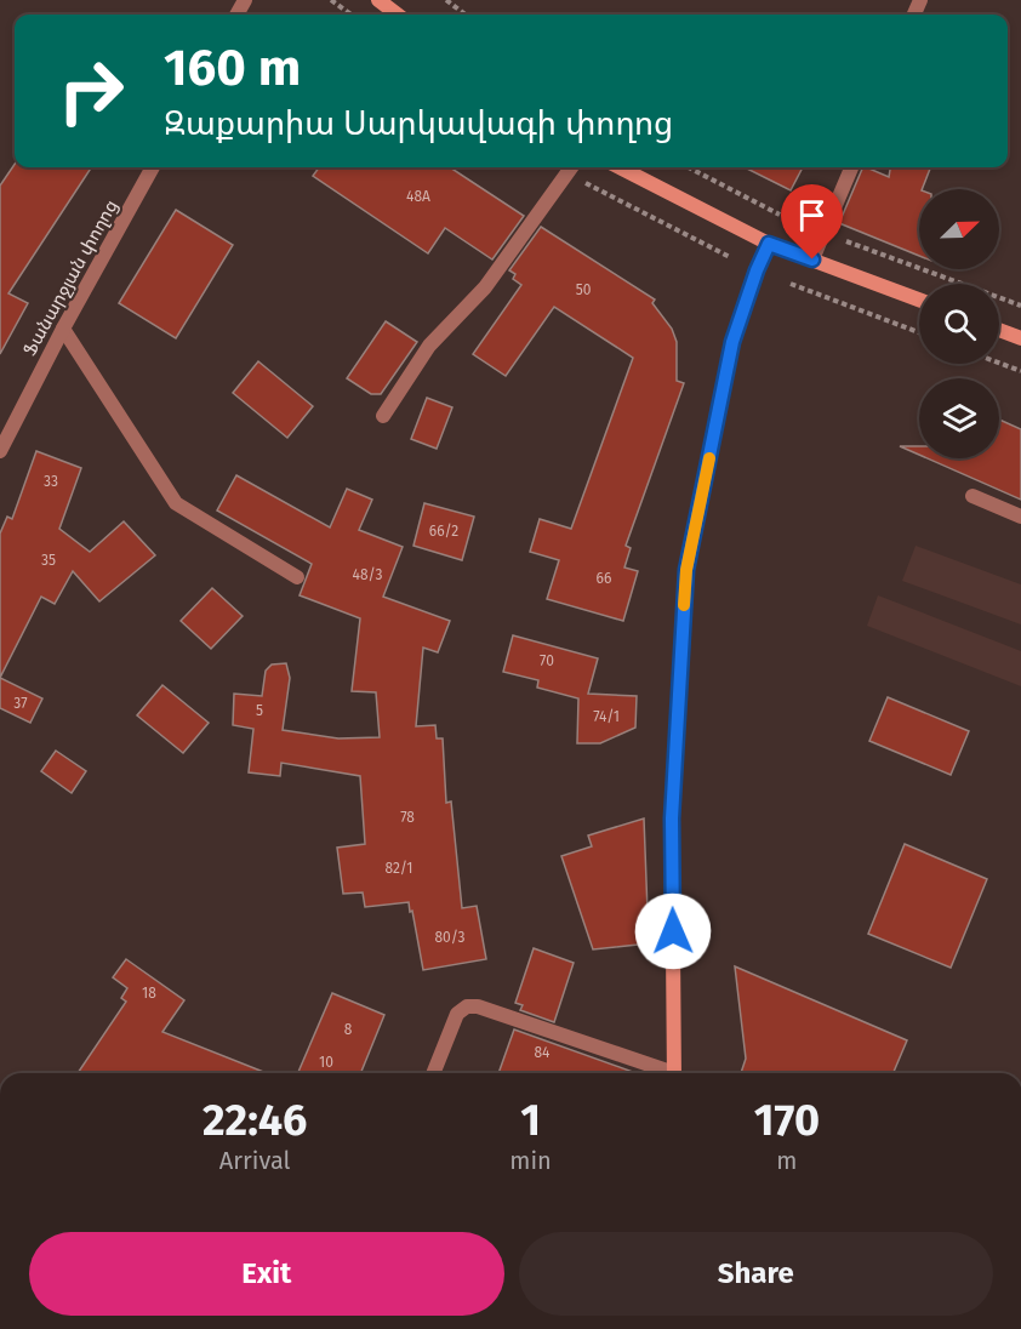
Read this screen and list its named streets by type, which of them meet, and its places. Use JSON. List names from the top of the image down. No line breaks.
{"streets":{"street":["Ֆանարջյան փողոց"]},"house_numbers":["48A","50","33","66/2","35","48/3","66","70","37","5","74/1","78","82/1","80/3","18","8","84","10"],"north":"top right","page":{"turn":["160 m","Զաքարիա Սարկավագի փողոց"],"eta":["22:46","Arrival","1","min","170","m"],"buttons":["Exit","Share"]}}
